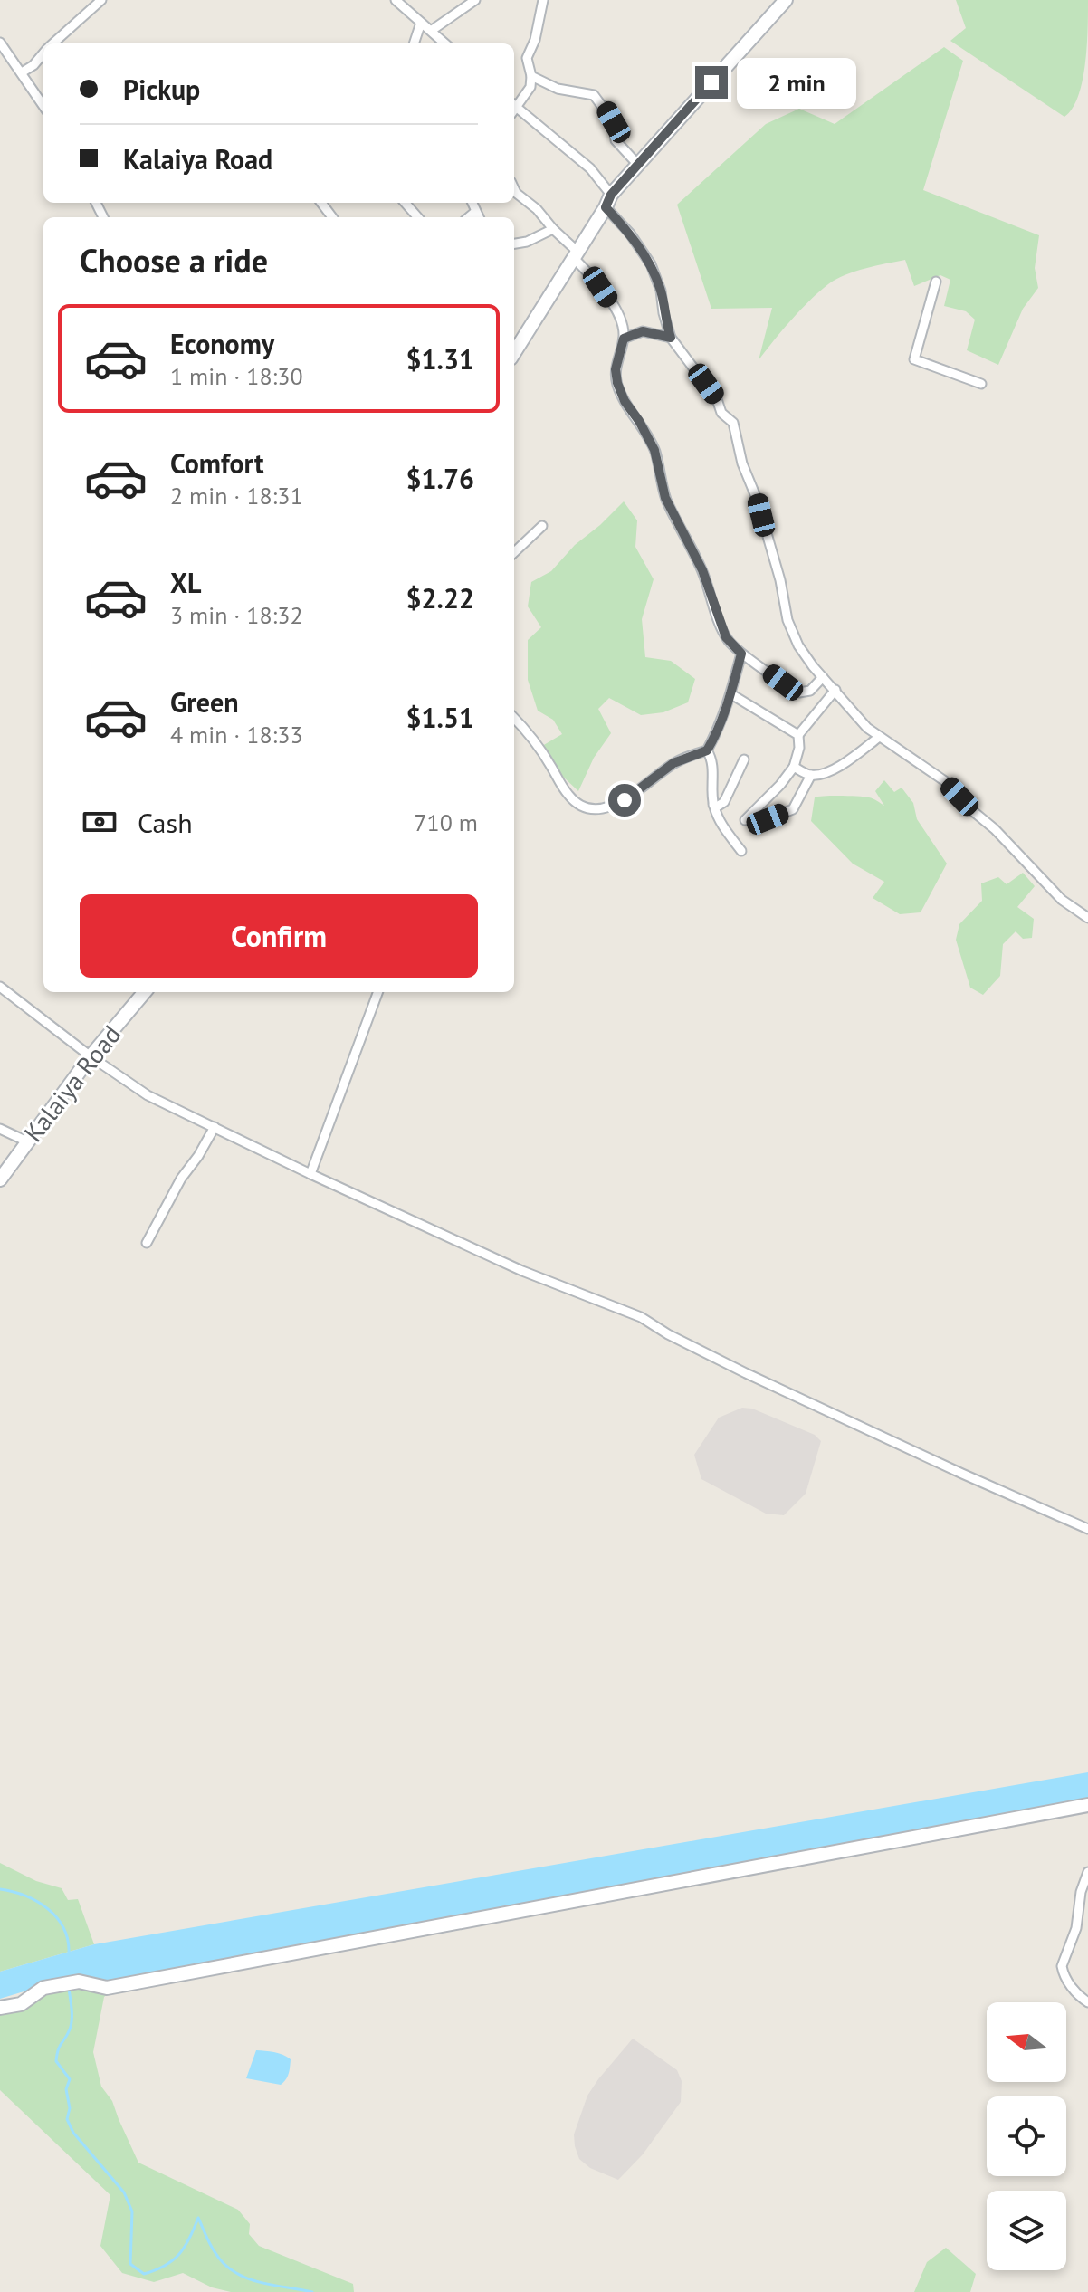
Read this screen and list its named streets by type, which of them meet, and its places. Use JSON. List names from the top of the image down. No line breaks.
{"streets":{"main road":["Kalaiya Road"]},"north":"left","page":{"banner":["Pickup","Kalaiya Road"],"bubble":"2 min","heading":"Choose a ride","list":[{"name":"Economy","note":"1 min · 18:30","value":"$1.31"},{"name":"Comfort","note":"2 min · 18:31","value":"$1.76"},{"name":"XL","note":"3 min · 18:32","value":"$2.22"},{"name":"Green","note":"4 min · 18:33","value":"$1.51"}],"pay":["Cash","710 m"],"buttons":"Confirm"}}
